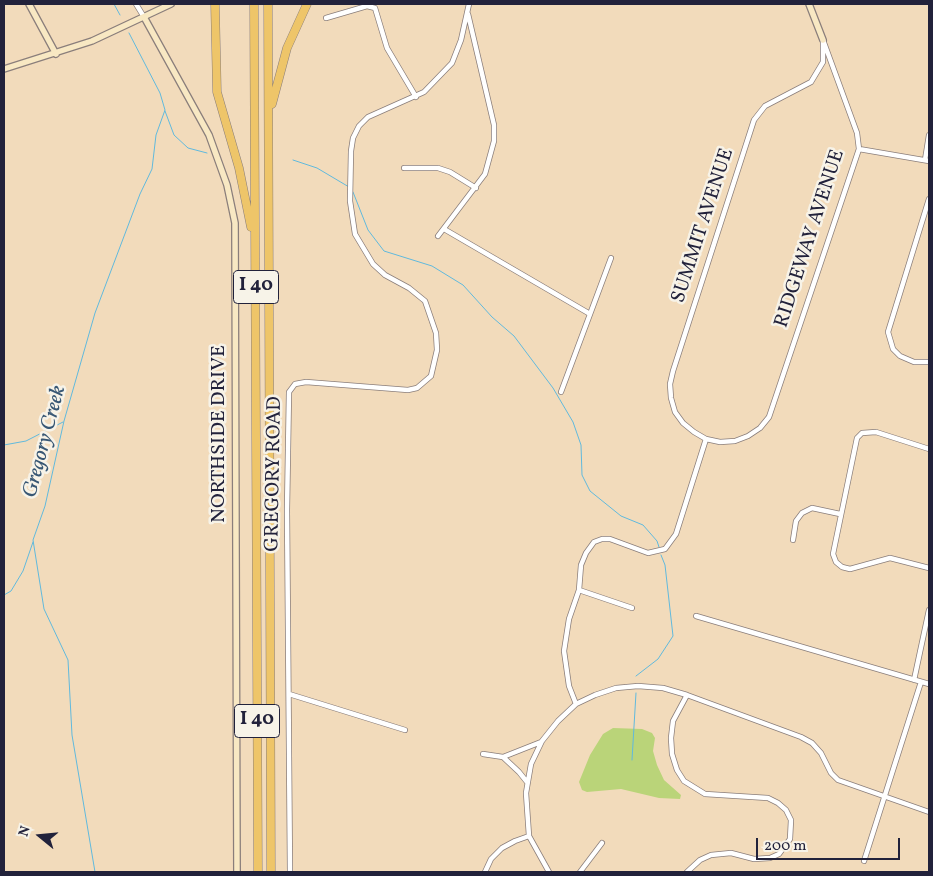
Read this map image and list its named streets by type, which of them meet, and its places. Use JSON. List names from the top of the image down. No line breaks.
{"streets":{"highway":["I 40"],"street":["SUMMIT AVENUE","RIDGEWAY AVENUE","NORTHSIDE DRIVE","GREGORY ROAD"]},"crossings":[["SUMMIT AVENUE","RIDGEWAY AVENUE"]],"water":["Gregory Creek"],"scale_bar":"200 m","north":"left"}
